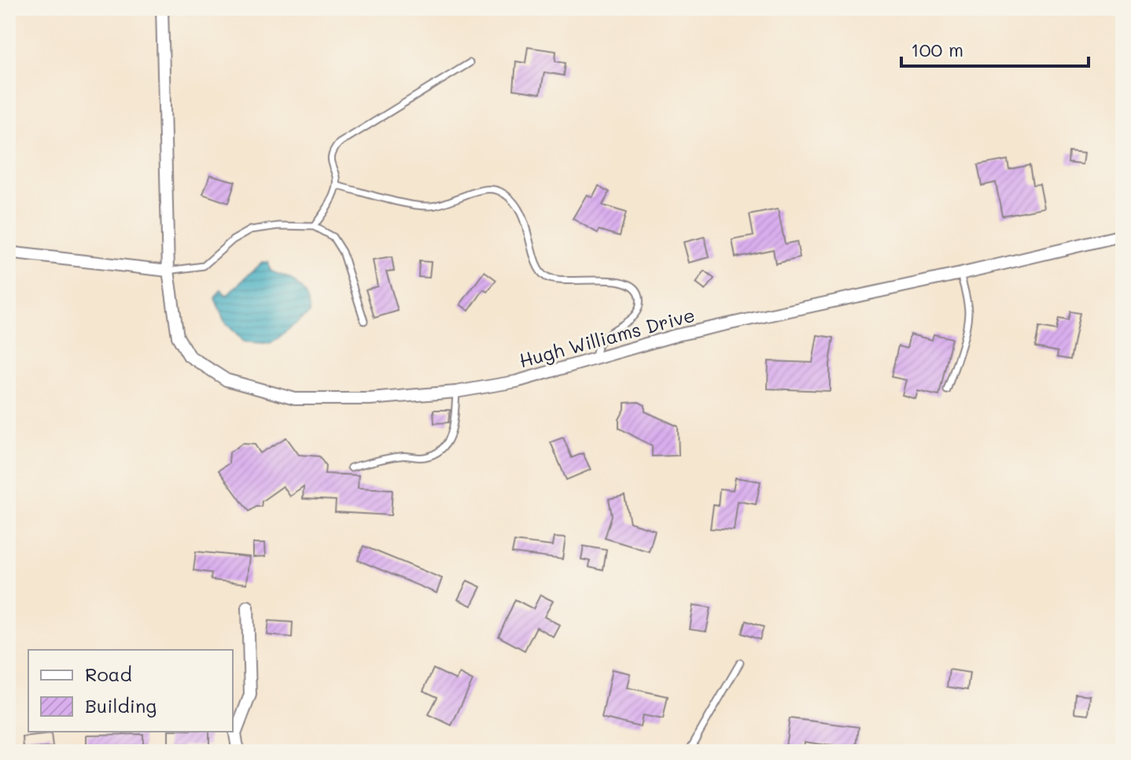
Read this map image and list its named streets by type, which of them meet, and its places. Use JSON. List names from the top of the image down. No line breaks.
{"streets":{"street":["Hugh Williams Drive"]},"legend":["Road","Building"],"scale_bar":"100 m"}
